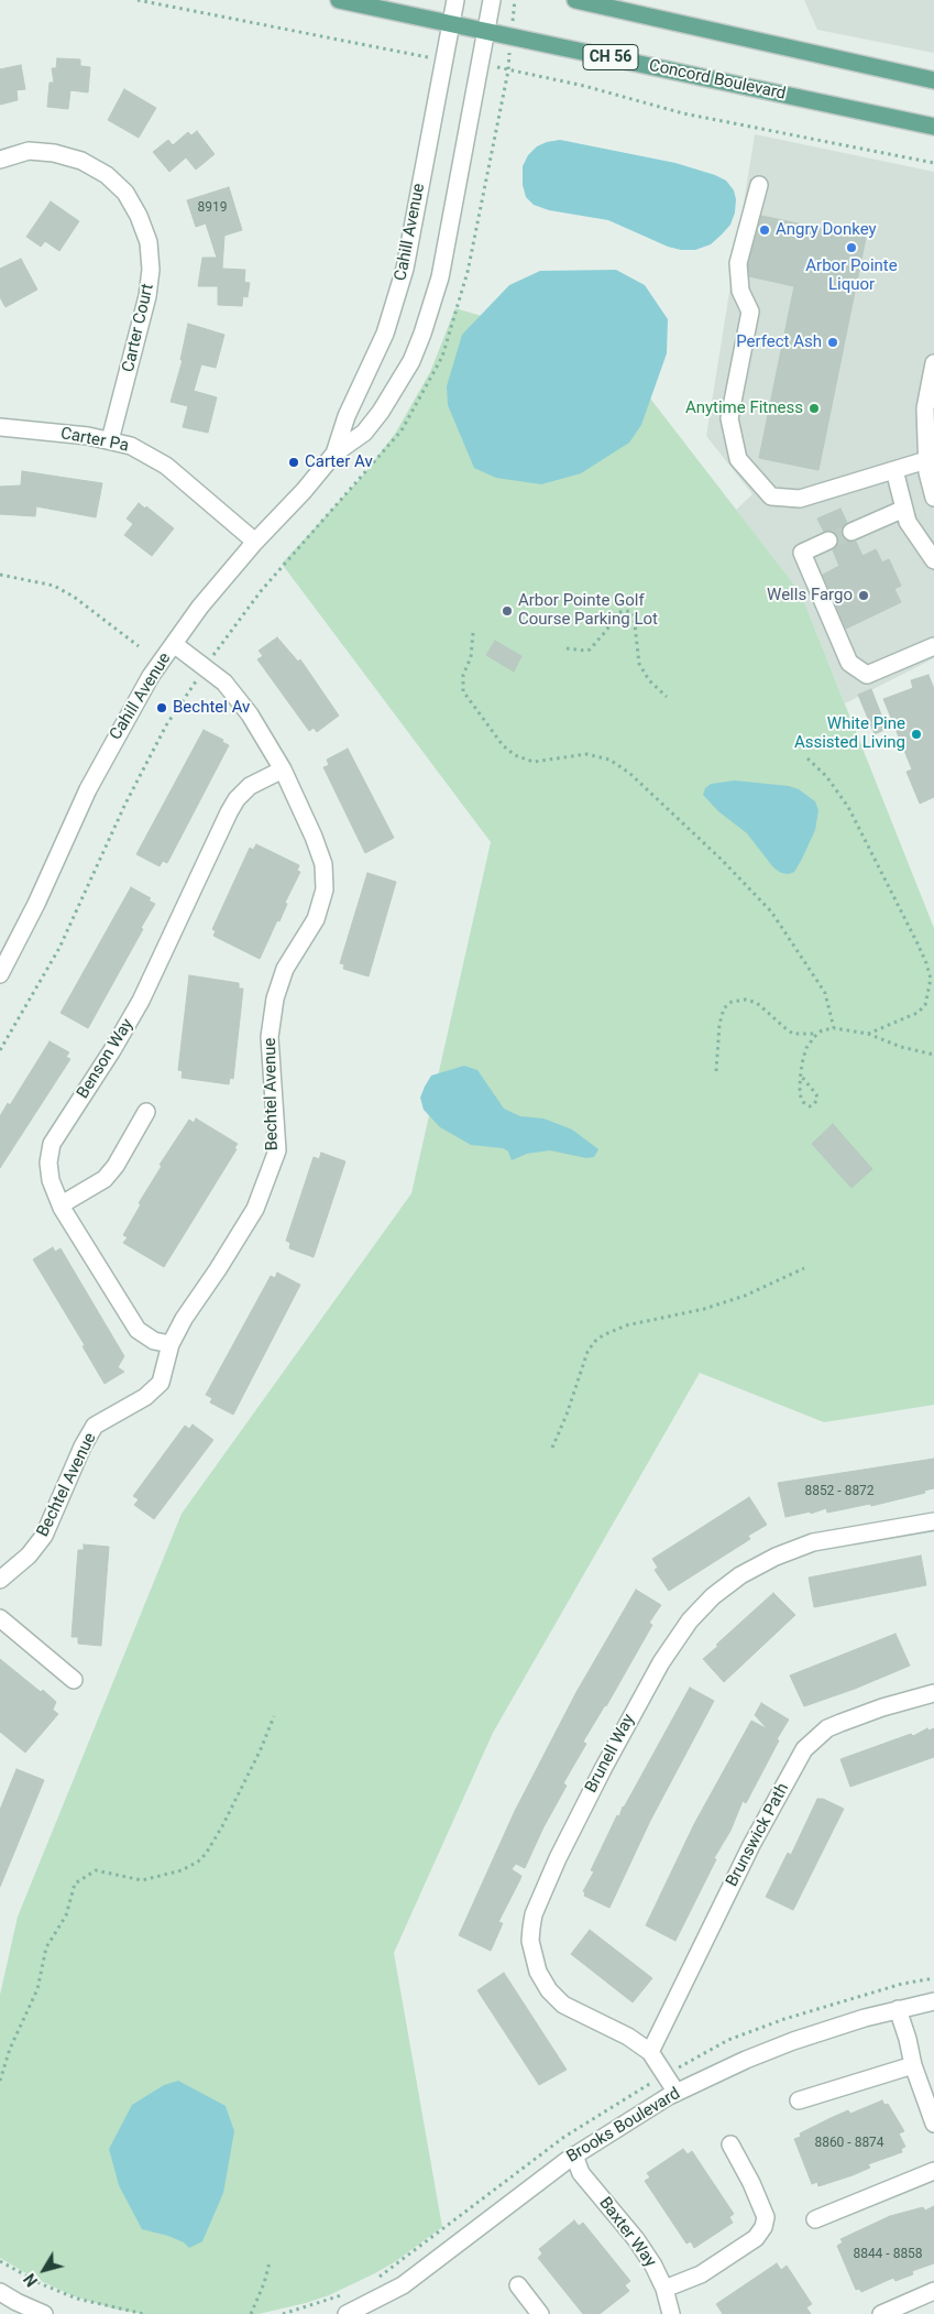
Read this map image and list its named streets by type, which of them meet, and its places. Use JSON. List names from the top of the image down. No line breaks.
{"streets":{"main road":["CH 56","Concord Boulevard"],"street":["Cahill Avenue","Carter Court","Carter Pa","Benson Way","Bechtel Avenue","Brunell Way","Brunswick Path","Brooks Boulevard","Baxter Way"]},"crossings":[["Concord Boulevard","Cahill Avenue"],["Cahill Avenue","Carter Pa"],["Cahill Avenue","Bechtel Avenue"],["Carter Court","Carter Pa"],["Benson Way","Bechtel Avenue"],["Brunell Way","Brunswick Path"],["Brunell Way","Brooks Boulevard"],["Brooks Boulevard","Baxter Way"]],"places":["Angry Donkey","Arbor Pointe Liquor","Perfect Ash","Anytime Fitness","Carter Av","Wells Fargo","Arbor Pointe Golf Course Parking Lot","Bechtel Av","White Pine Assisted Living"],"house_numbers":["8919","8852 - 8872","8860 - 8874","8844 - 8858"],"north":"bottom left"}
